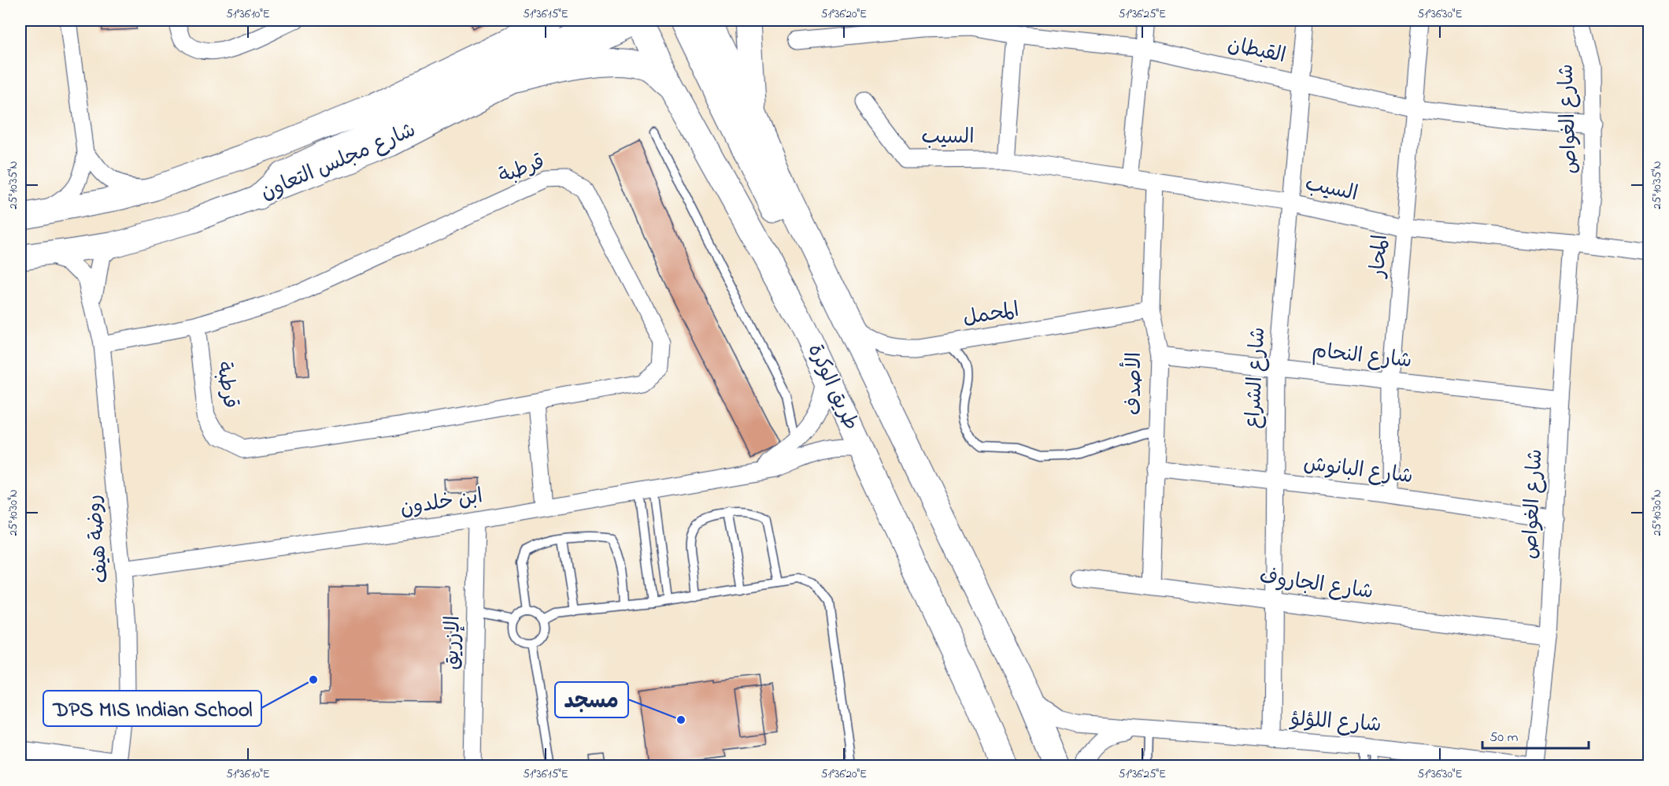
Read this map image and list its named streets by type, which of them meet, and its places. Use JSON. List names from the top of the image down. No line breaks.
{"streets":{"highway":["طريق الوكرة"],"main road":["شارع مجلس التعاون"],"street":["القبطان","شارع الغواص","السيب","قرطبة","المحار","المحمل","شارع النحام","شارع الشراع","الأصدف","شارع البانوش","ابن خلدون","روضة هيف","شارع الجاروف","الإزريق","شارع اللؤلؤ"]},"crossings":[["القبطان","شارع الغواص"],["القبطان","المحار"],["القبطان","شارع الشراع"],["شارع الغواص","السيب"],["شارع الغواص","شارع النحام"],["شارع الغواص","شارع البانوش"],["شارع الغواص","شارع الجاروف"],["شارع الغواص","شارع اللؤلؤ"],["السيب","المحار"],["السيب","شارع الشراع"],["السيب","الأصدف"],["شارع مجلس التعاون","طريق الوكرة"],["شارع مجلس التعاون","روضة هيف"],["قرطبة","روضة هيف"],["المحار","شارع النحام"],["المحار","شارع البانوش"],["المحمل","الأصدف"],["المحمل","طريق الوكرة"],["شارع النحام","شارع الشراع"],["شارع النحام","الأصدف"],["شارع الشراع","شارع البانوش"],["شارع الشراع","شارع الجاروف"],["شارع الشراع","شارع اللؤلؤ"],["الأصدف","شارع البانوش"],["الأصدف","شارع الجاروف"],["طريق الوكرة","ابن خلدون"],["طريق الوكرة","شارع اللؤلؤ"],["ابن خلدون","روضة هيف"],["ابن خلدون","الإزريق"]],"places":["DPS MIS Indian School","مسجد"],"scale_bar":"50 m","coordinates":["51°36'10\"E","51°36'15\"E","51°36'20\"E","51°36'25\"E","51°36'30\"E","25°10'35\"N","25°10'30\"N"]}
